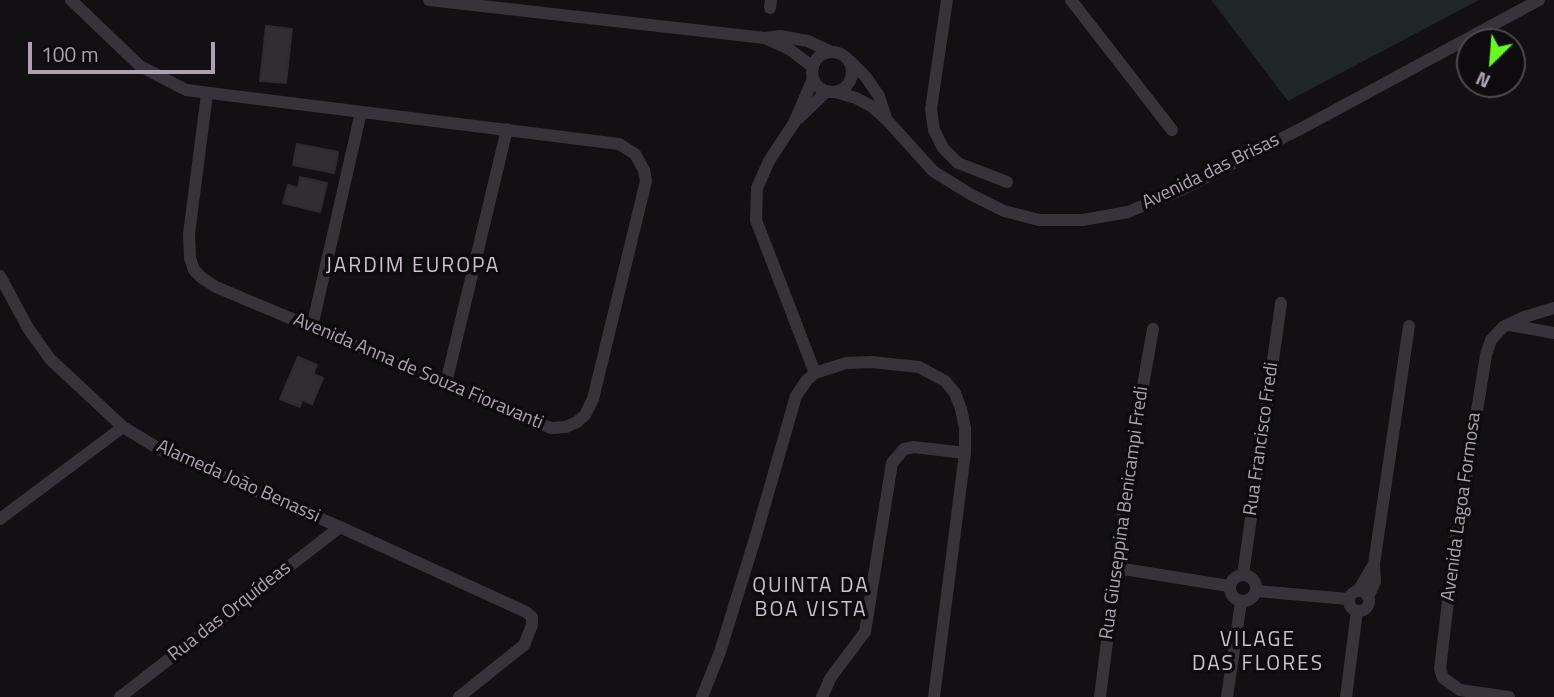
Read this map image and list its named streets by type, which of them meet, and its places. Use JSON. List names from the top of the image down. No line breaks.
{"streets":{"street":["Avenida das Brisas","Avenida Anna de Souza Fioravanti","Rua Francisco Fredi","Alameda João Benassi","Avenida Lagoa Formosa","Rua Giuseppina Benicampi Fredi","Rua das Orquídeas"]},"crossings":[["Alameda João Benassi","Rua das Orquídeas"]],"districts":["JARDIM EUROPA","QUINTA DA BOA VISTA","VILAGE DAS FLORES"],"scale_bar":"100 m","north":"bottom left"}
